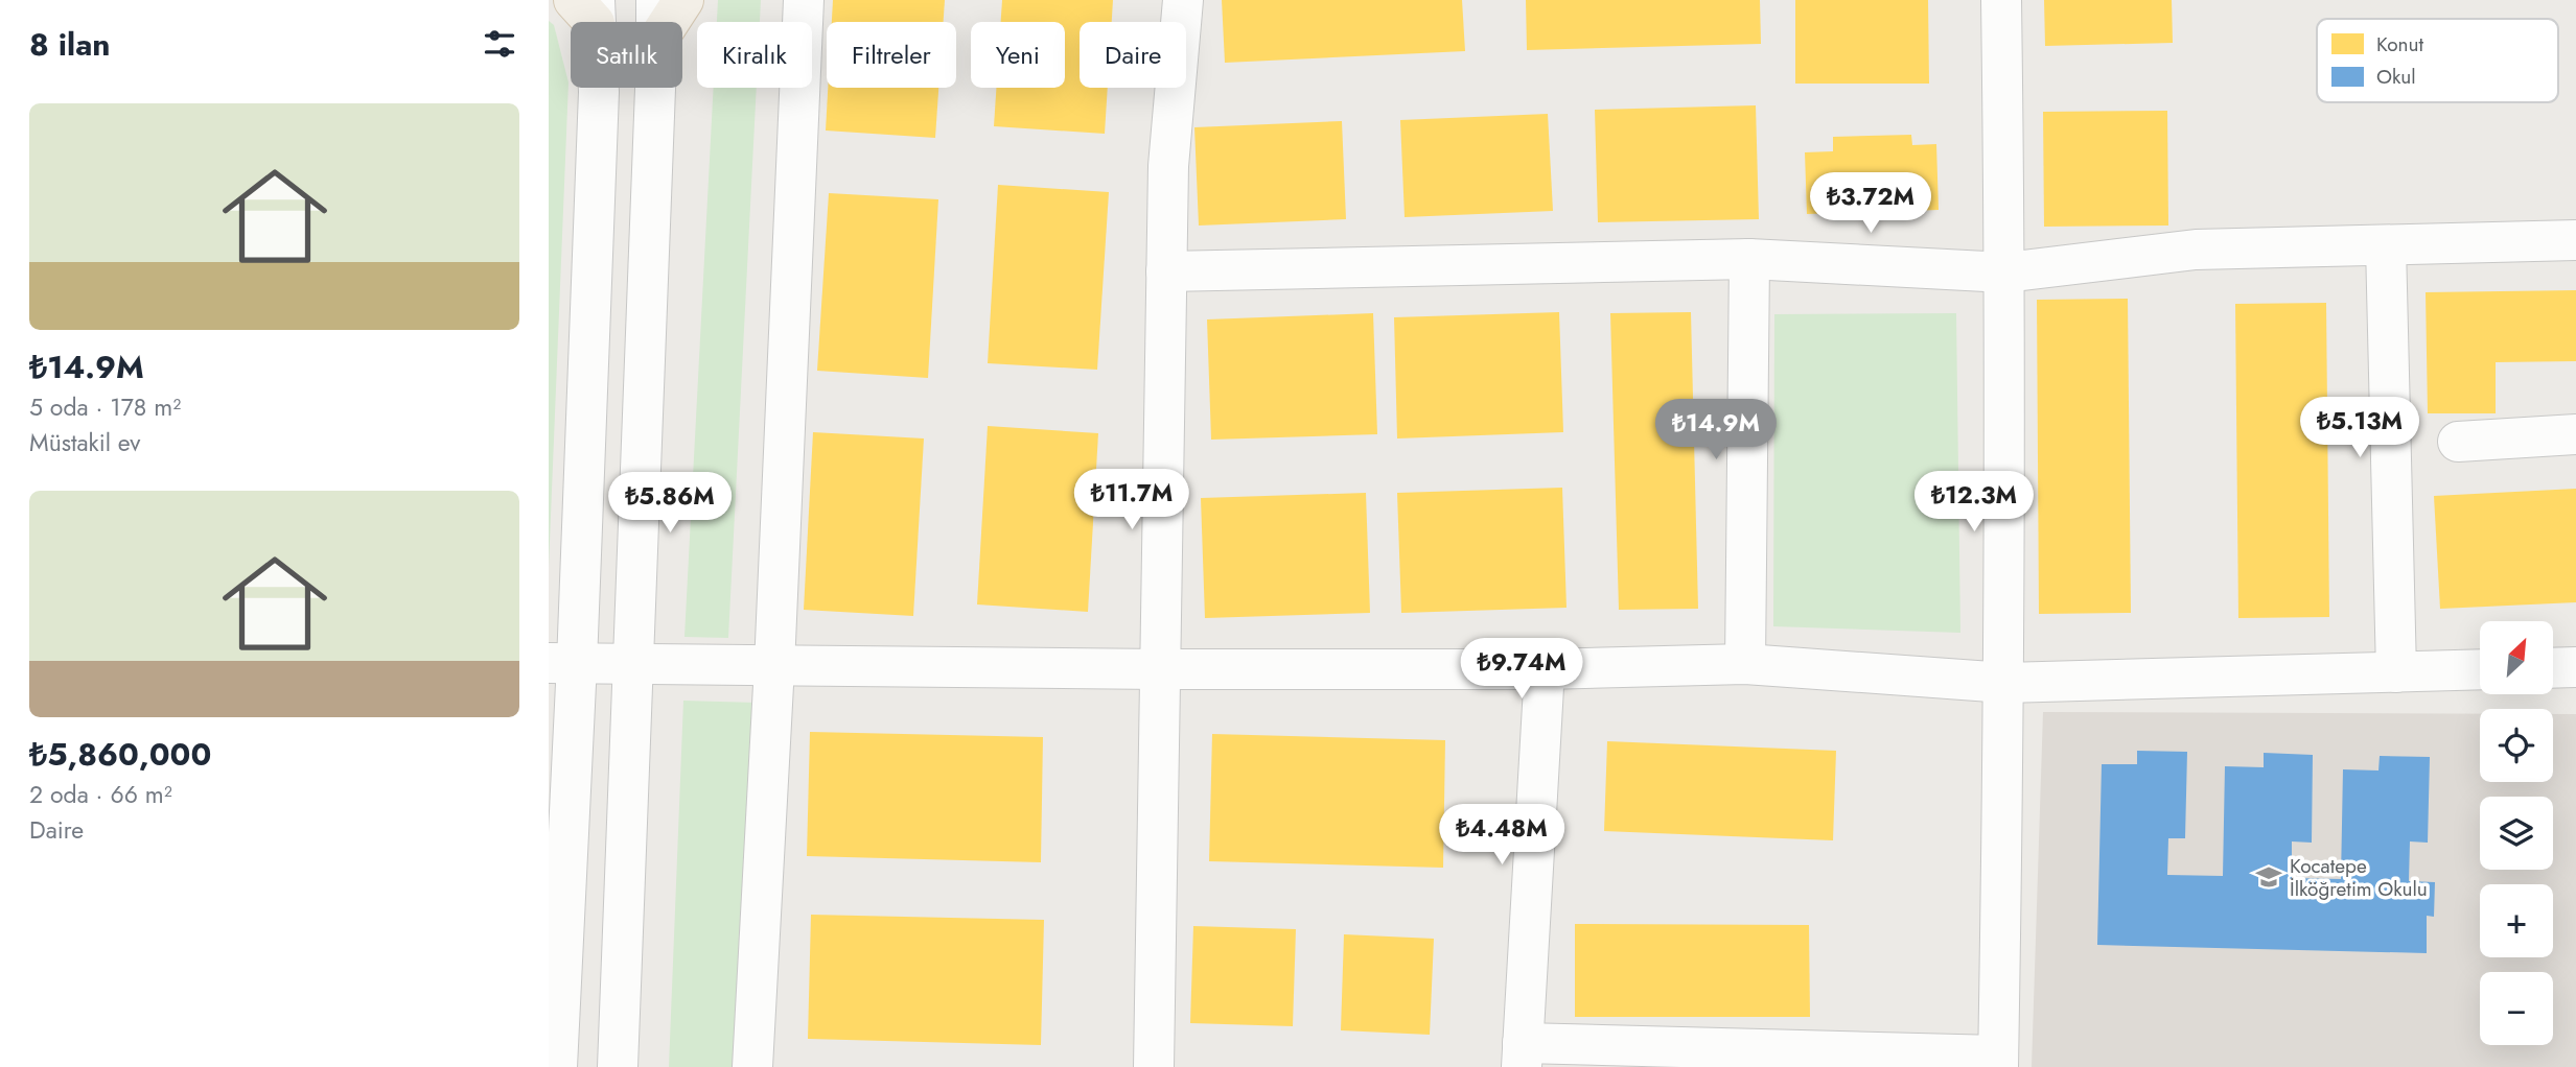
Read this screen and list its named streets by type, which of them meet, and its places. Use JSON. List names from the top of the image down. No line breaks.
{"places":{"school or university":["Kocatepe İlköğretim Okulu"]},"legend":["Konut","Okul"],"north":"top right","page":{"heading":"8 ilan","chip":["Satılık","Kiralık","Filtreler","Yeni","Daire"],"list":[{"name":"₺14.9M","note":"5 oda · 178 m² · Müstakil ev"},{"name":"₺5,860,000","note":"2 oda · 66 m² · Daire"}],"price":["₺3.72M","₺5.13M","₺14.9M","₺11.7M","₺12.3M","₺5.86M","₺9.74M","₺4.48M"],"map_buttons":["+","−"]}}
